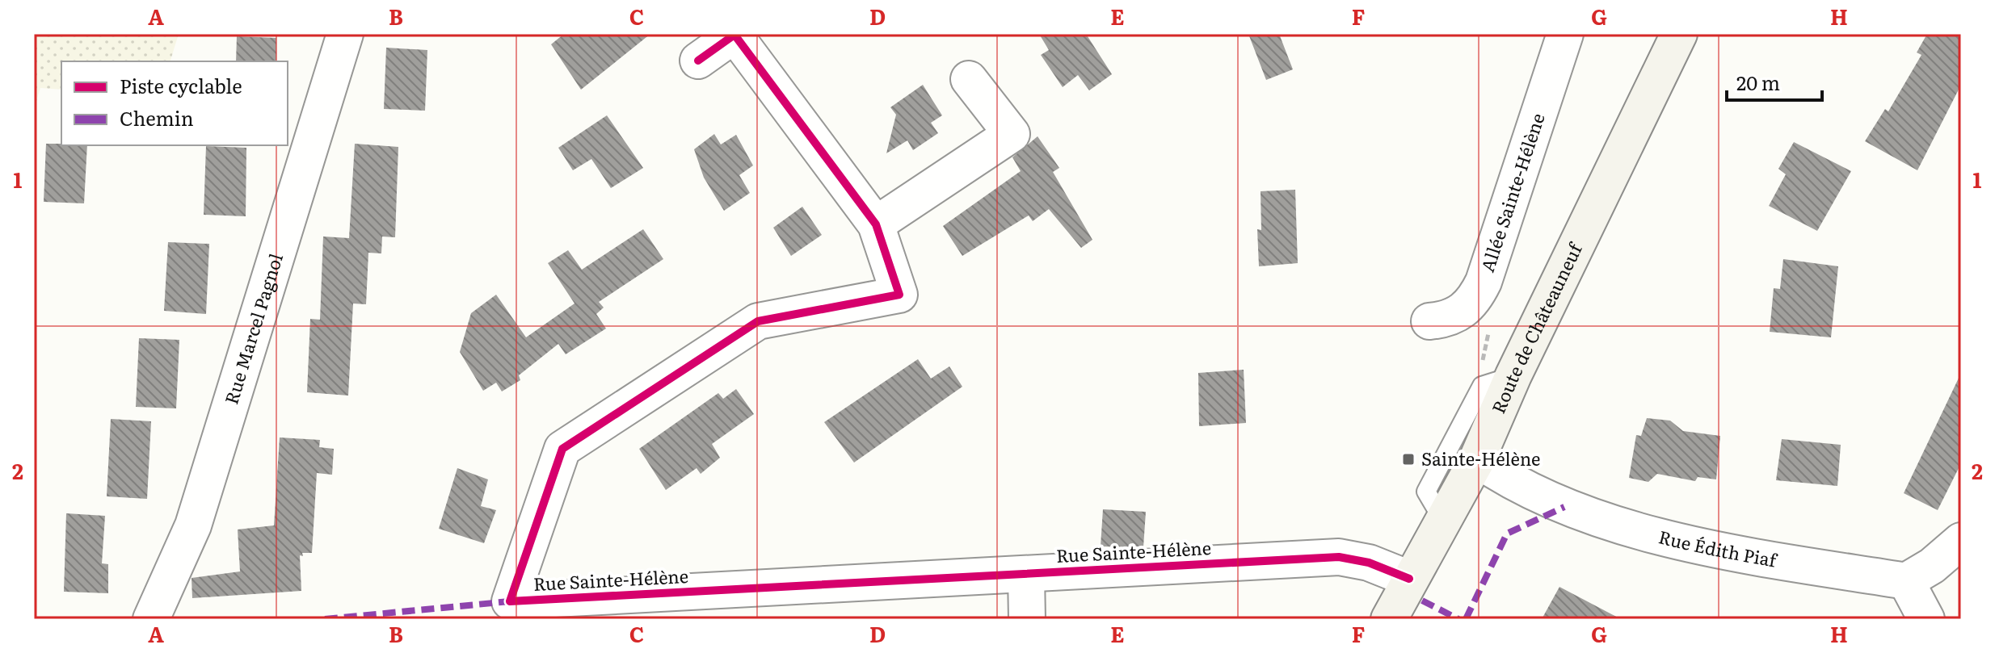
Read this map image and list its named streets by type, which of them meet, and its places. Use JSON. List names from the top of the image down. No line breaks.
{"streets":{"main road":["Route de Châteauneuf"],"street":["Allée Sainte-Hélène","Rue Marcel Pagnol","Rue Édith Piaf","Rue Sainte-Hélène"]},"crossings":[["Route de Châteauneuf","Rue Édith Piaf"],["Route de Châteauneuf","Rue Sainte-Hélène"]],"places":{"transit":["Sainte-Hélène"]},"legend":["Piste cyclable","Chemin"],"scale_bar":"20 m","grid":{"columns":["A","B","C","D","E","F","G","H"],"rows":["1","2"]}}
